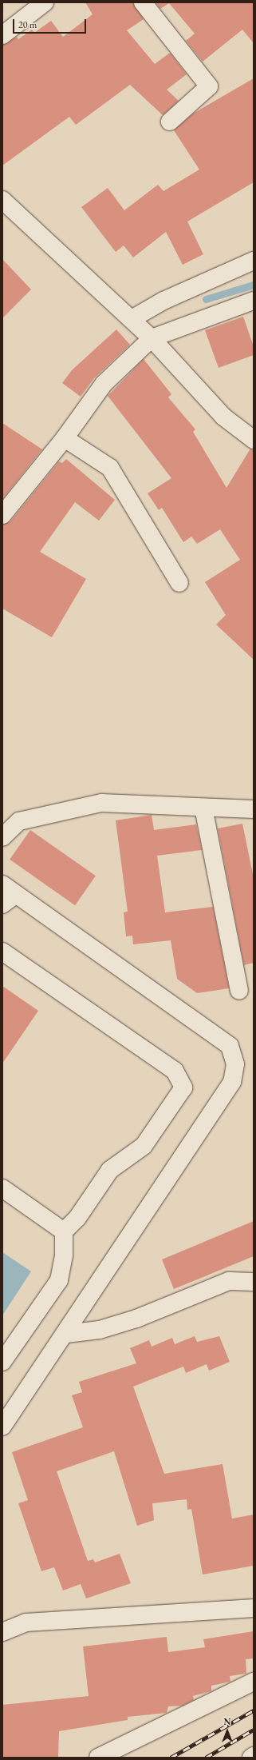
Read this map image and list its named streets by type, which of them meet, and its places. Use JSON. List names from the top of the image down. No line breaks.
{"scale_bar":"20 m","north":"top"}
